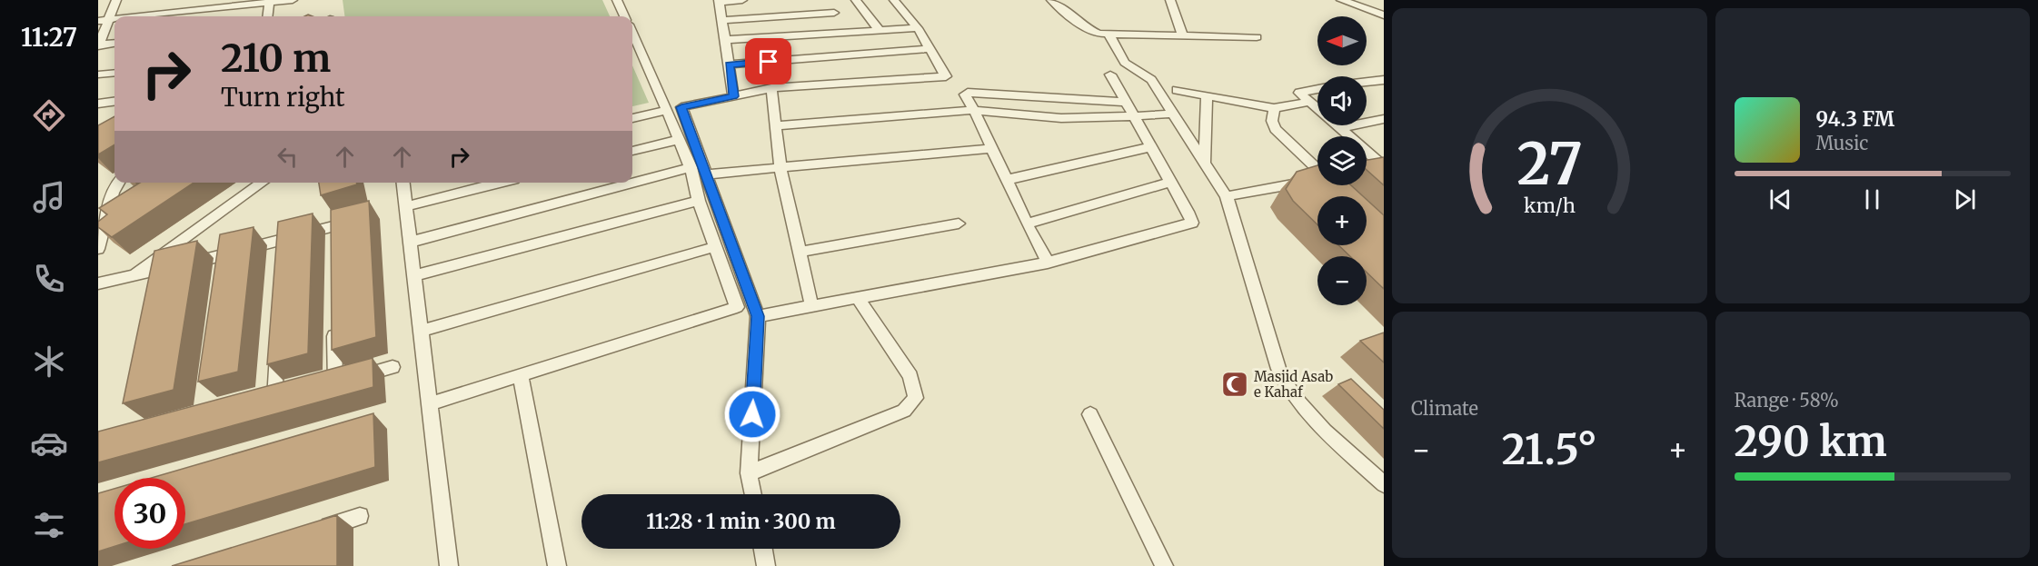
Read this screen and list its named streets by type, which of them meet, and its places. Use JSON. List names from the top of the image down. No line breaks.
{"places":{"mosque":["Masjid Asab e Kahaf"]},"north":"left","page":{"tabs":"11:27","map_buttons":["+","−"],"turn":["210 m","Turn right"],"song":["94.3 FM","Music"],"tile":["Climate",["Range · 58%","290 km"]],"heat":["−","21.5°","+"],"limit":"30","trip":"11:28 · 1 min · 300 m","gauge":["27","km/h"]}}
